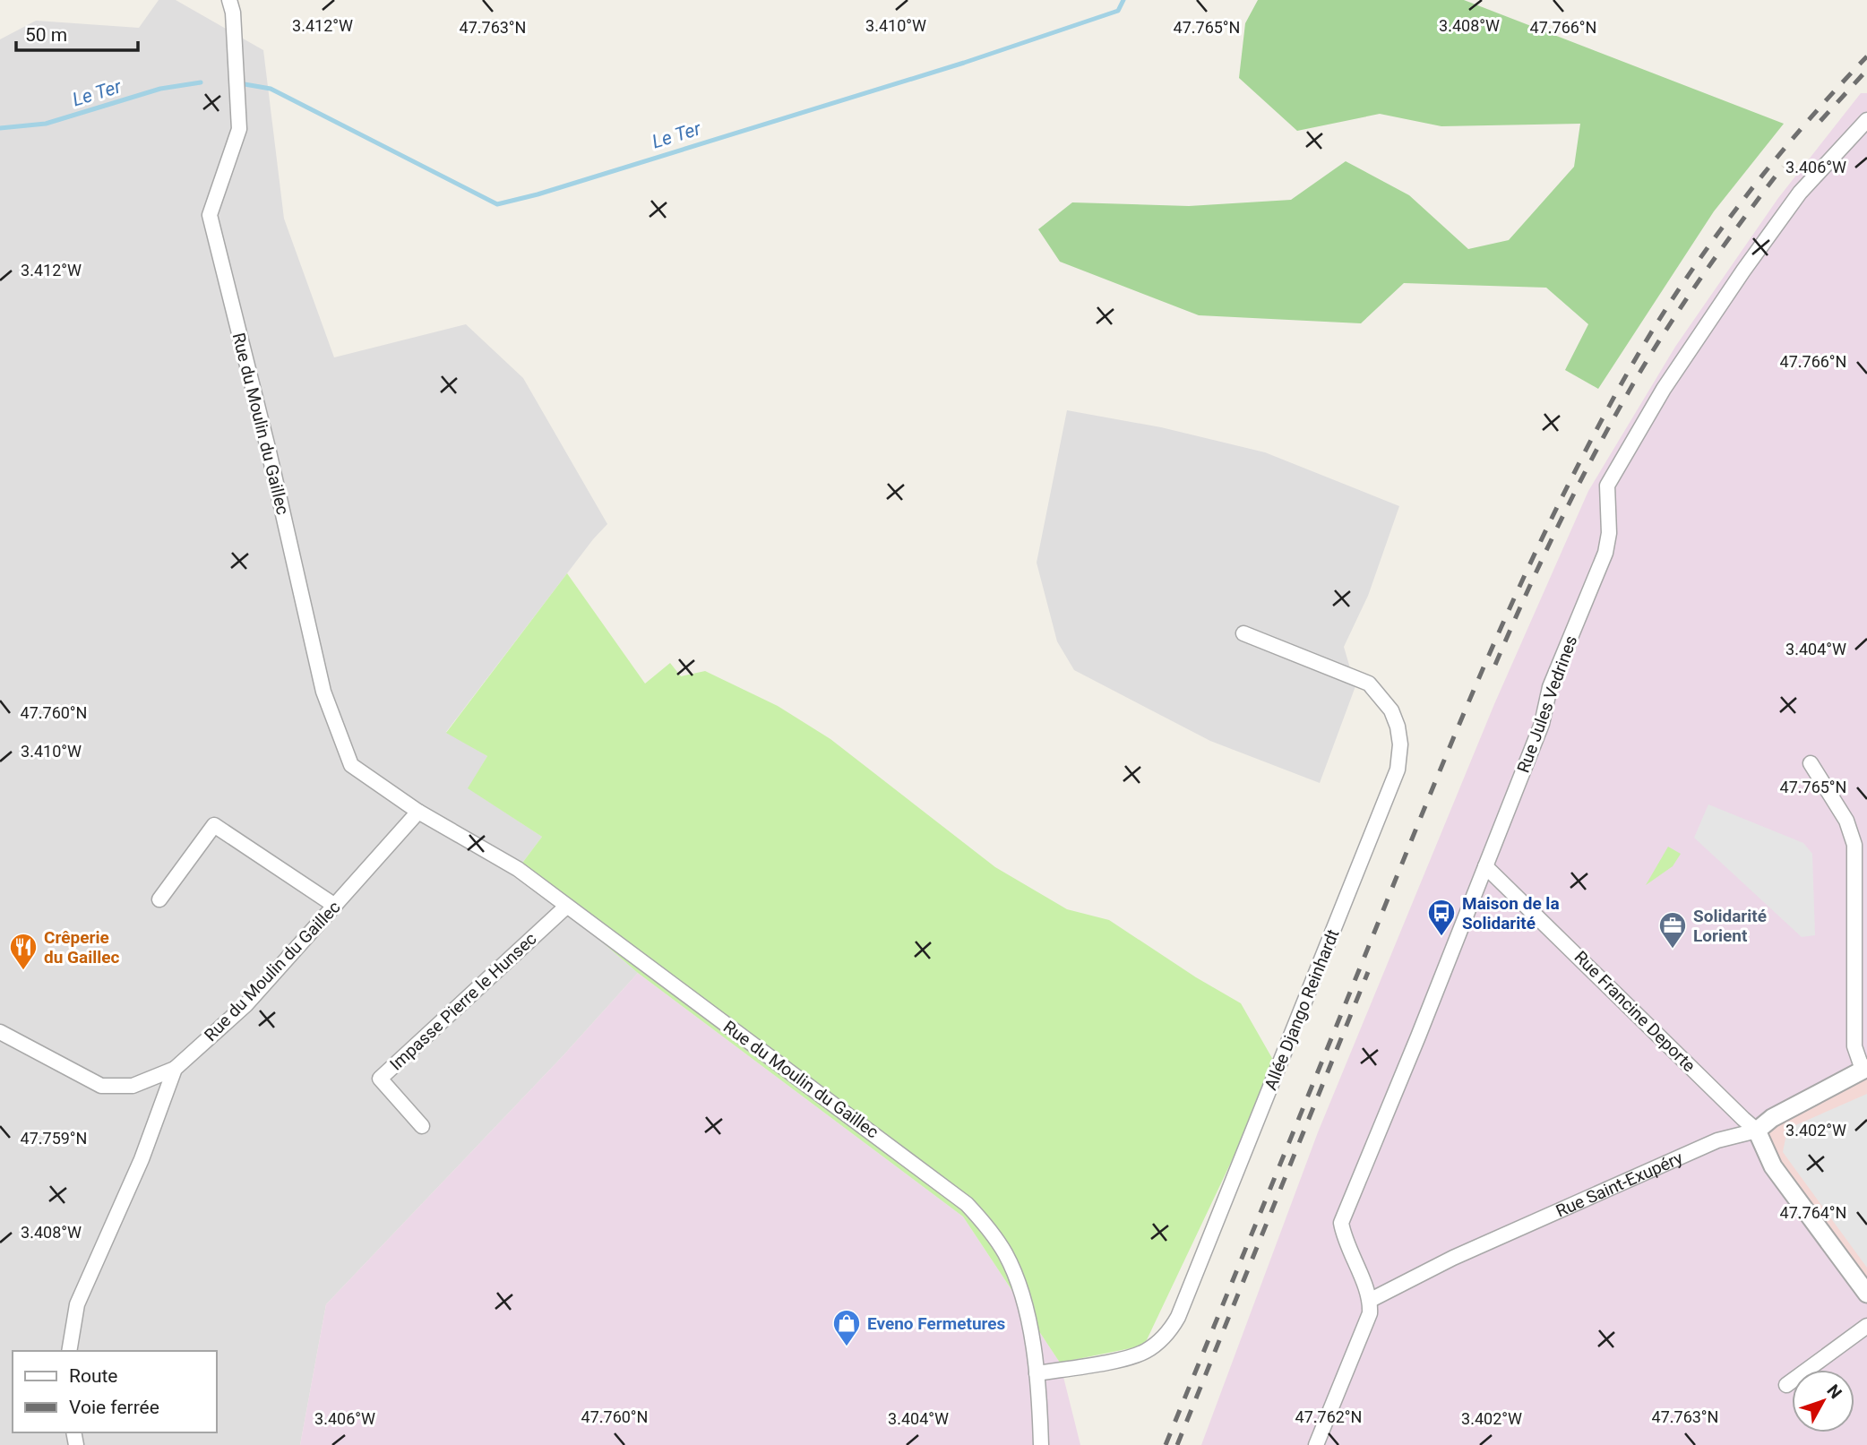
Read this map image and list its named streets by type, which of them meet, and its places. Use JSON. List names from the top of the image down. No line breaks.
{"streets":{"street":["Rue du Moulin du Gaillec","Rue Jules Vedrines","Impasse Pierre le Hunsec","Allée Django Reinhardt","Rue Francine Deporte","Rue Saint-Exupéry"]},"crossings":[["Rue du Moulin du Gaillec","Impasse Pierre le Hunsec"],["Rue du Moulin du Gaillec","Allée Django Reinhardt"],["Rue Jules Vedrines","Rue Francine Deporte"],["Rue Jules Vedrines","Rue Saint-Exupéry"],["Rue Francine Deporte","Rue Saint-Exupéry"]],"water":["Le Ter"],"places":{"bus stop":["Maison de la Solidarité"],"office":["Solidarité Lorient"],"restaurant":["Crêperie du Gaillec"],"shop":["Eveno Fermetures"]},"legend":["Route","Voie ferrée"],"scale_bar":"50 m","north":"top right","coordinates":["3.412°W","3.410°W","3.408°W","47.763°N","47.765°N","47.766°N","3.406°W","3.404°W","47.760°N","3.402°W","47.759°N","47.764°N","47.762°N"]}
